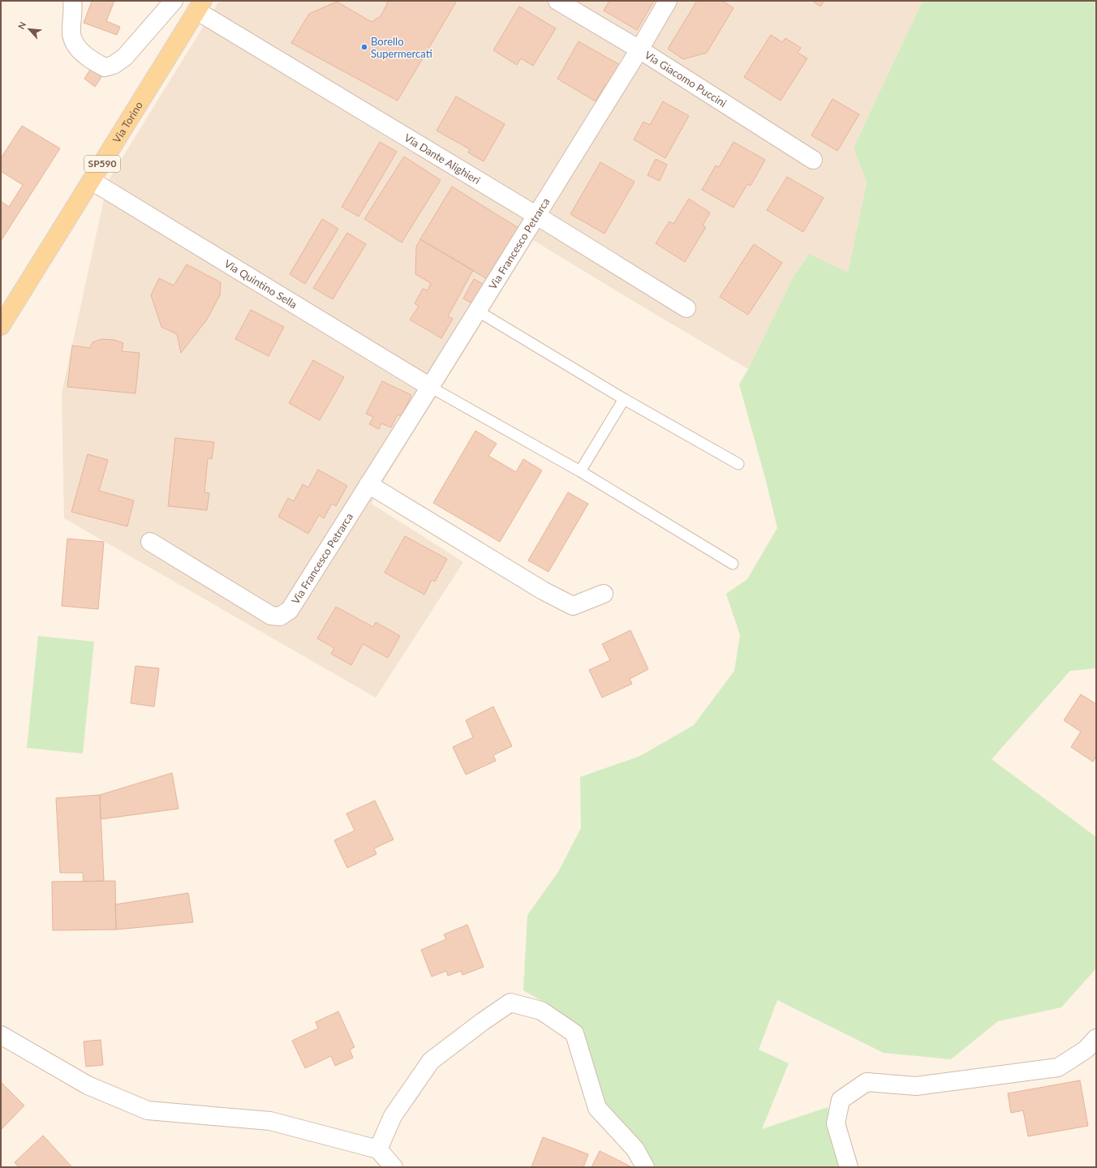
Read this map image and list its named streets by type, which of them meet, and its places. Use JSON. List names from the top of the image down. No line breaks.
{"streets":{"main road":["Via Torino","SP590"],"street":["Via Giacomo Puccini","Via Dante Alighieri","Via Francesco Petrarca","Via Quintino Sella"]},"crossings":[["Via Giacomo Puccini","Via Francesco Petrarca"],["Via Torino","Via Dante Alighieri"],["Via Torino","Via Quintino Sella"],["Via Dante Alighieri","Via Francesco Petrarca"],["Via Francesco Petrarca","Via Quintino Sella"]],"places":["Borello Supermercati"],"north":"top left"}
